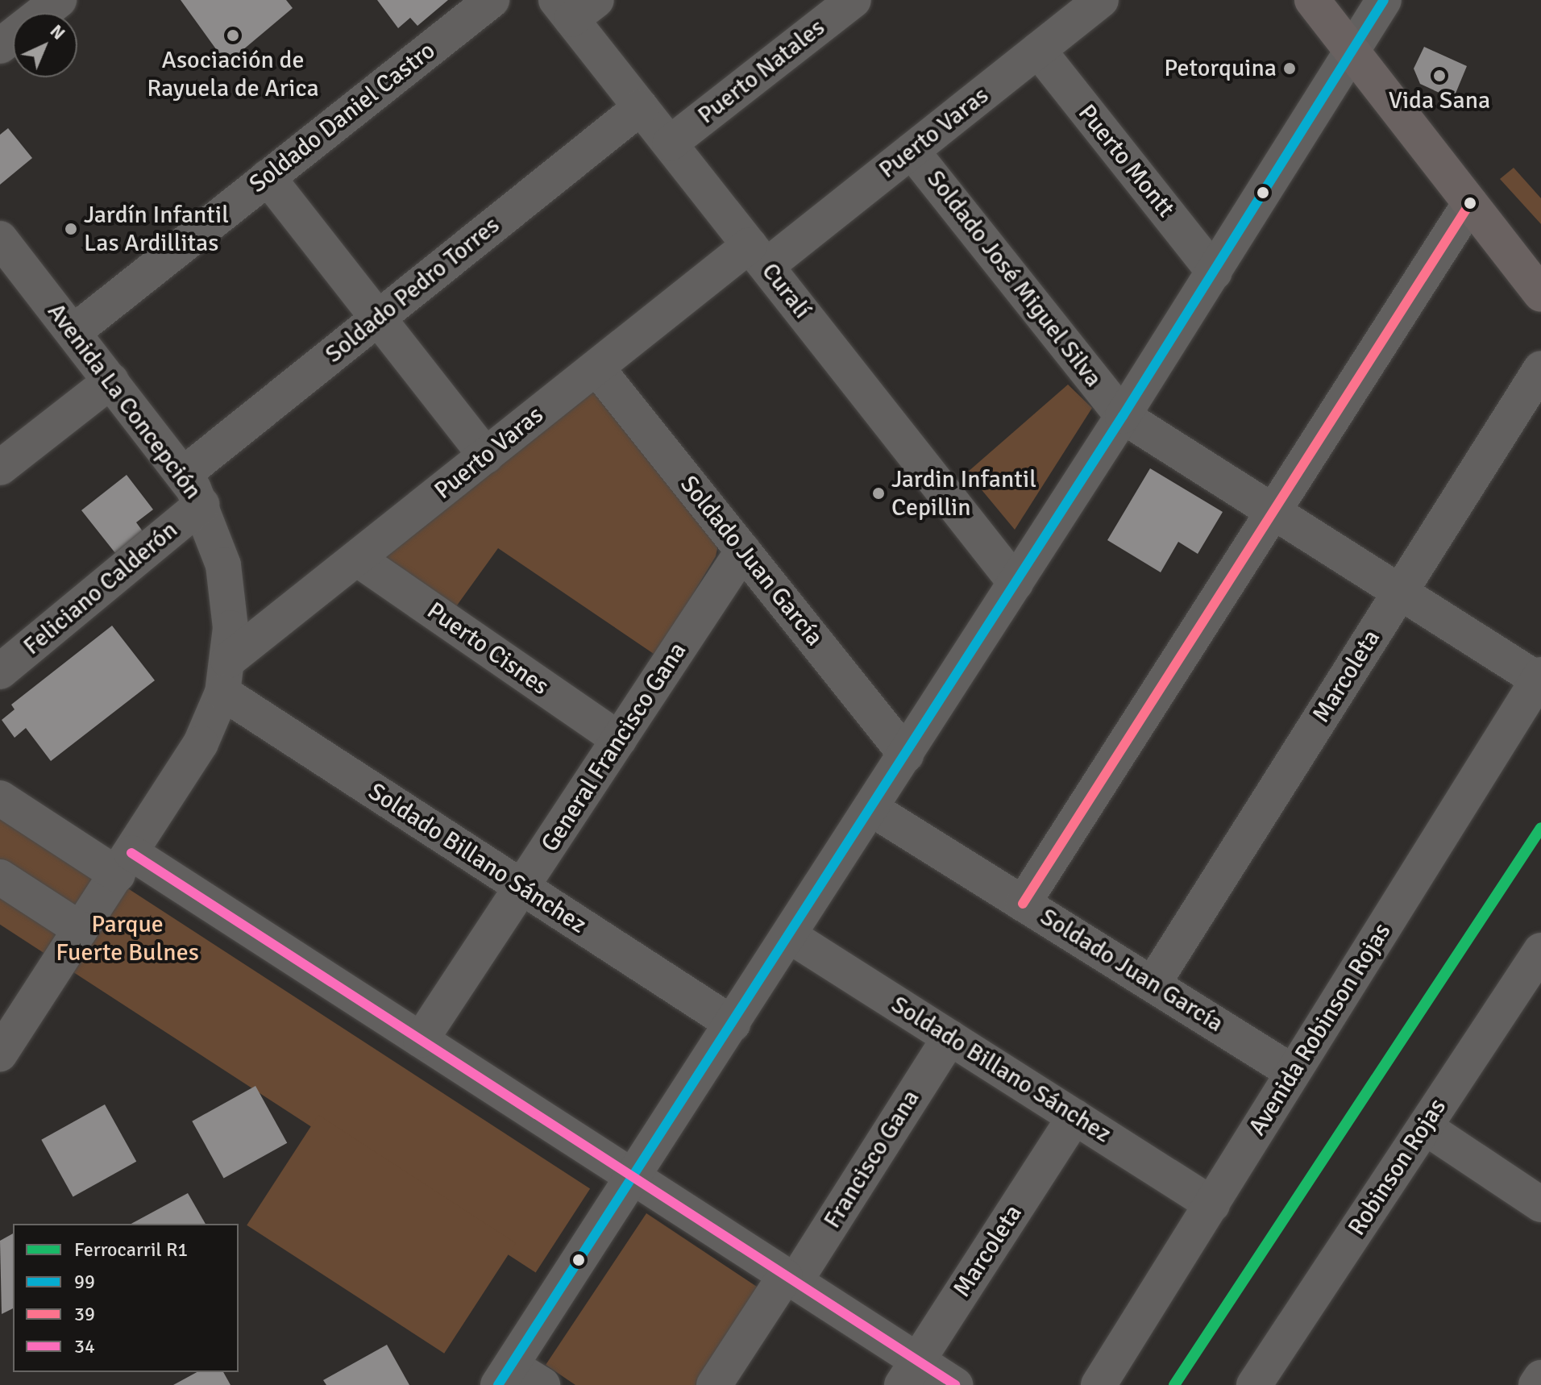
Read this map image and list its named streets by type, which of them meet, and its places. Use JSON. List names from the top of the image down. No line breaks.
{"streets":{"street":["Puerto Natales","Soldado Daniel Castro","Puerto Varas","Puerto Montt","Soldado José Miguel Silva","Soldado Pedro Torres","Curalí","Avenida La Concepción","Soldado Juan García","Feliciano Calderón","Puerto Cisnes","Marcoleta","General Francisco Gana","Soldado Billano Sánchez","Avenida Robinson Rojas","Francisco Gana","Robinson Rojas"]},"crossings":[["Puerto Natales","Curalí"],["Soldado Daniel Castro","Avenida La Concepción"],["Puerto Varas","Puerto Montt"],["Puerto Varas","Soldado José Miguel Silva"],["Puerto Varas","Curalí"],["Puerto Varas","Avenida La Concepción"],["Puerto Varas","Soldado Juan García"],["Puerto Varas","Puerto Cisnes"],["Puerto Varas","Soldado Billano Sánchez"],["Soldado José Miguel Silva","Marcoleta"],["Soldado José Miguel Silva","Avenida Robinson Rojas"],["Soldado Pedro Torres","Curalí"],["Soldado Pedro Torres","Avenida La Concepción"],["Avenida La Concepción","Feliciano Calderón"],["Avenida La Concepción","Soldado Billano Sánchez"],["Soldado Juan García","Marcoleta"],["Soldado Juan García","General Francisco Gana"],["Soldado Juan García","Avenida Robinson Rojas"],["Puerto Cisnes","General Francisco Gana"],["Marcoleta","Soldado Billano Sánchez"],["General Francisco Gana","Soldado Billano Sánchez"],["Soldado Billano Sánchez","Avenida Robinson Rojas"],["Soldado Billano Sánchez","Francisco Gana"]],"parks":["Parque Fuerte Bulnes"],"places":["Asociación de Rayuela de Arica","Petorquina","Vida Sana","Jardín Infantil Las Ardillitas","Jardin Infantil Cepillin"],"lines":["transit line 99","transit line 39","rail line R1","transit line 34"],"legend":["Ferrocarril R1","99","39","34"],"north":"top right"}
